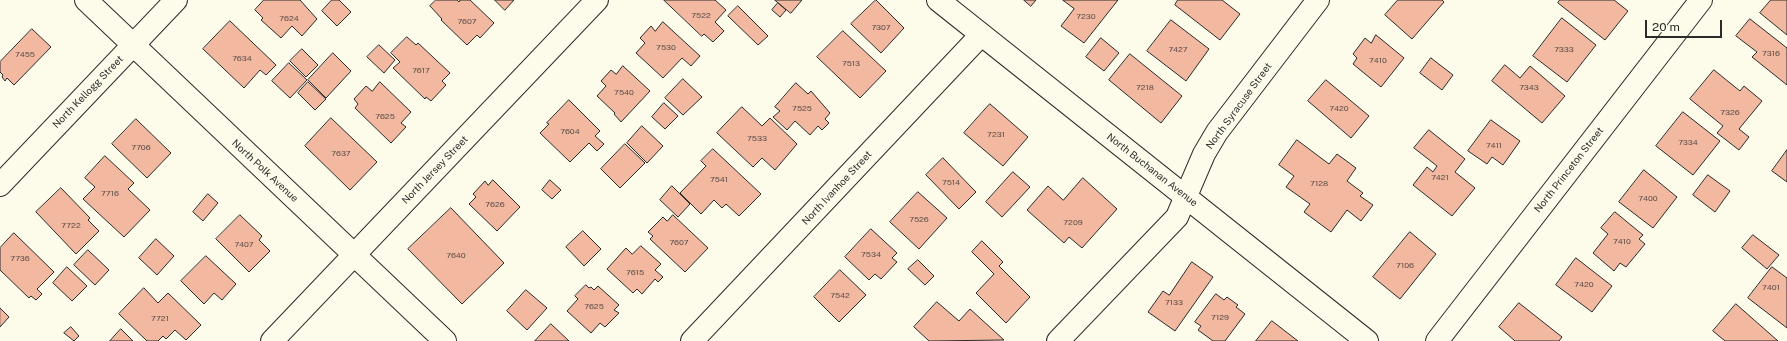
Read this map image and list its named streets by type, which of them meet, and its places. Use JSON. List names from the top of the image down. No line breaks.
{"streets":{"street":["North Kellogg Street","North Syracuse Street","North Jersey Street","North Buchanan Avenue","North Princeton Street","North Polk Avenue","North Ivanhoe Street"]},"crossings":[["North Kellogg Street","North Polk Avenue"],["North Syracuse Street","North Buchanan Avenue"],["North Jersey Street","North Polk Avenue"],["North Buchanan Avenue","North Ivanhoe Street"]],"house_numbers":["7522","7230","7624","7607","7307","7530","7427","7333","7316","7455","7634","7410","7513","7617","7218","7343","7540","7525","7420","7326","7625","7604","7231","7533","7334","7411","7706","7637","7421","7541","7514","7128","7716","7400","7626","7526","7209","7722","7410","7607","7407","7534","7640","7736","7106","7615","7420","7401","7542","7133","7625","7129","7721"],"scale_bar":"20 m"}
